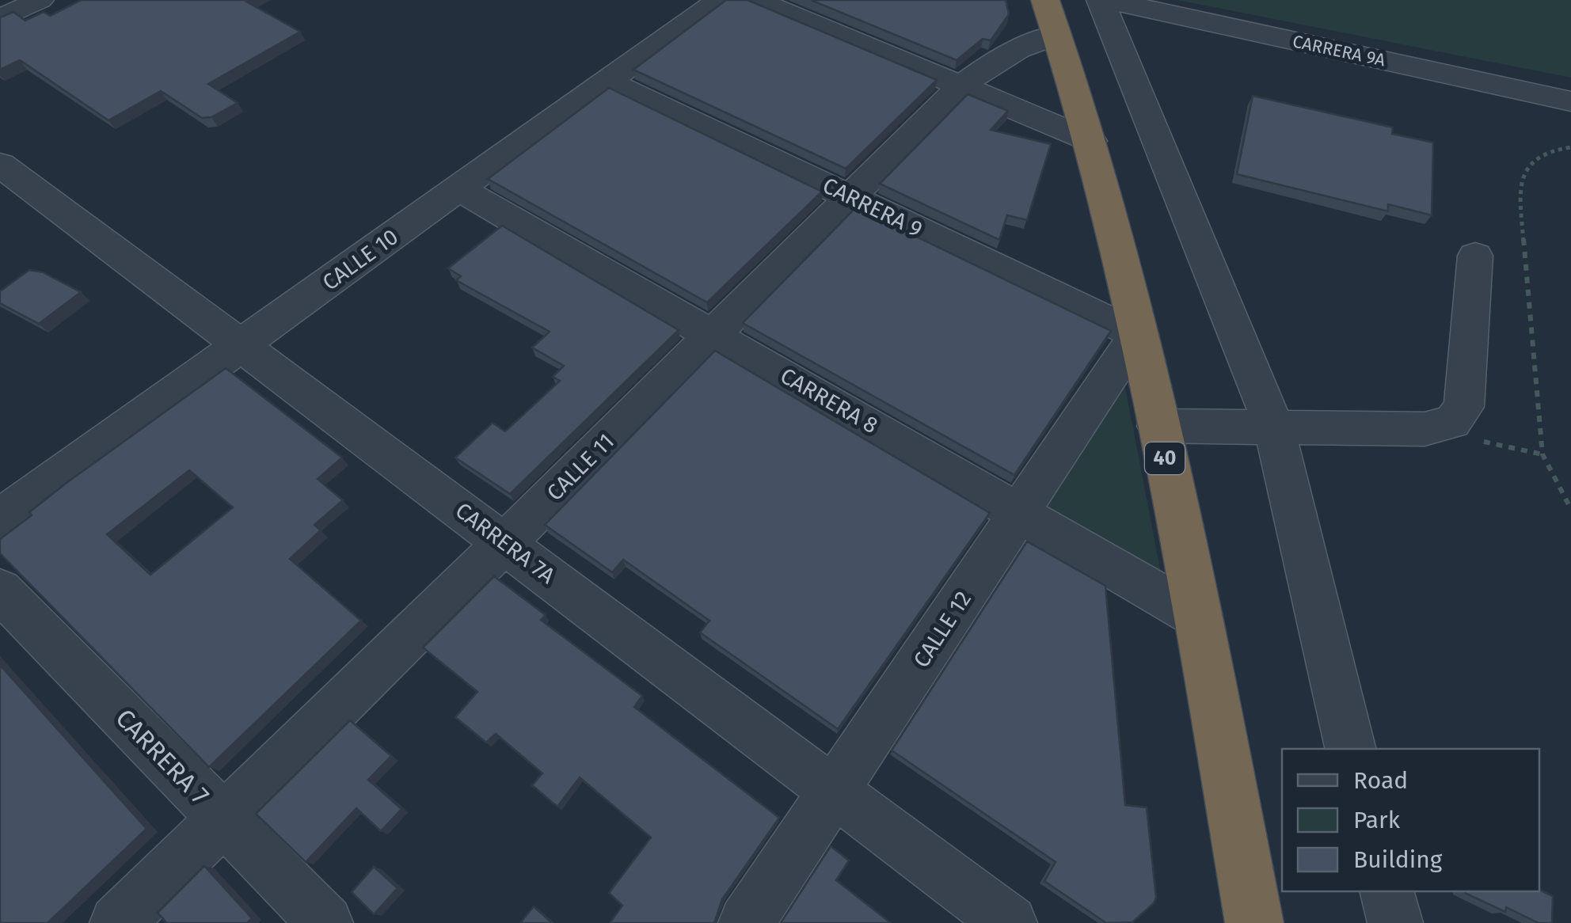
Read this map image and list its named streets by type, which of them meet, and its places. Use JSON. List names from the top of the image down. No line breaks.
{"streets":{"highway":["40"],"street":["CARRERA 9A","CARRERA 9","CALLE 10","CARRERA 8","CALLE 11","CARRERA 7A","CALLE 12","CARRERA 7"]},"crossings":[["CARRERA 9","CALLE 10"],["CARRERA 9","40"],["CARRERA 9","CALLE 11"],["CARRERA 9","CALLE 12"],["CALLE 10","CARRERA 8"],["CALLE 10","CARRERA 7A"],["CARRERA 8","40"],["CARRERA 8","CALLE 11"],["CARRERA 8","CALLE 12"],["40","CALLE 11"],["40","CALLE 12"],["CALLE 11","CARRERA 7A"],["CALLE 11","CARRERA 7"],["CARRERA 7A","CALLE 12"]],"legend":["Road","Park","Building"]}
